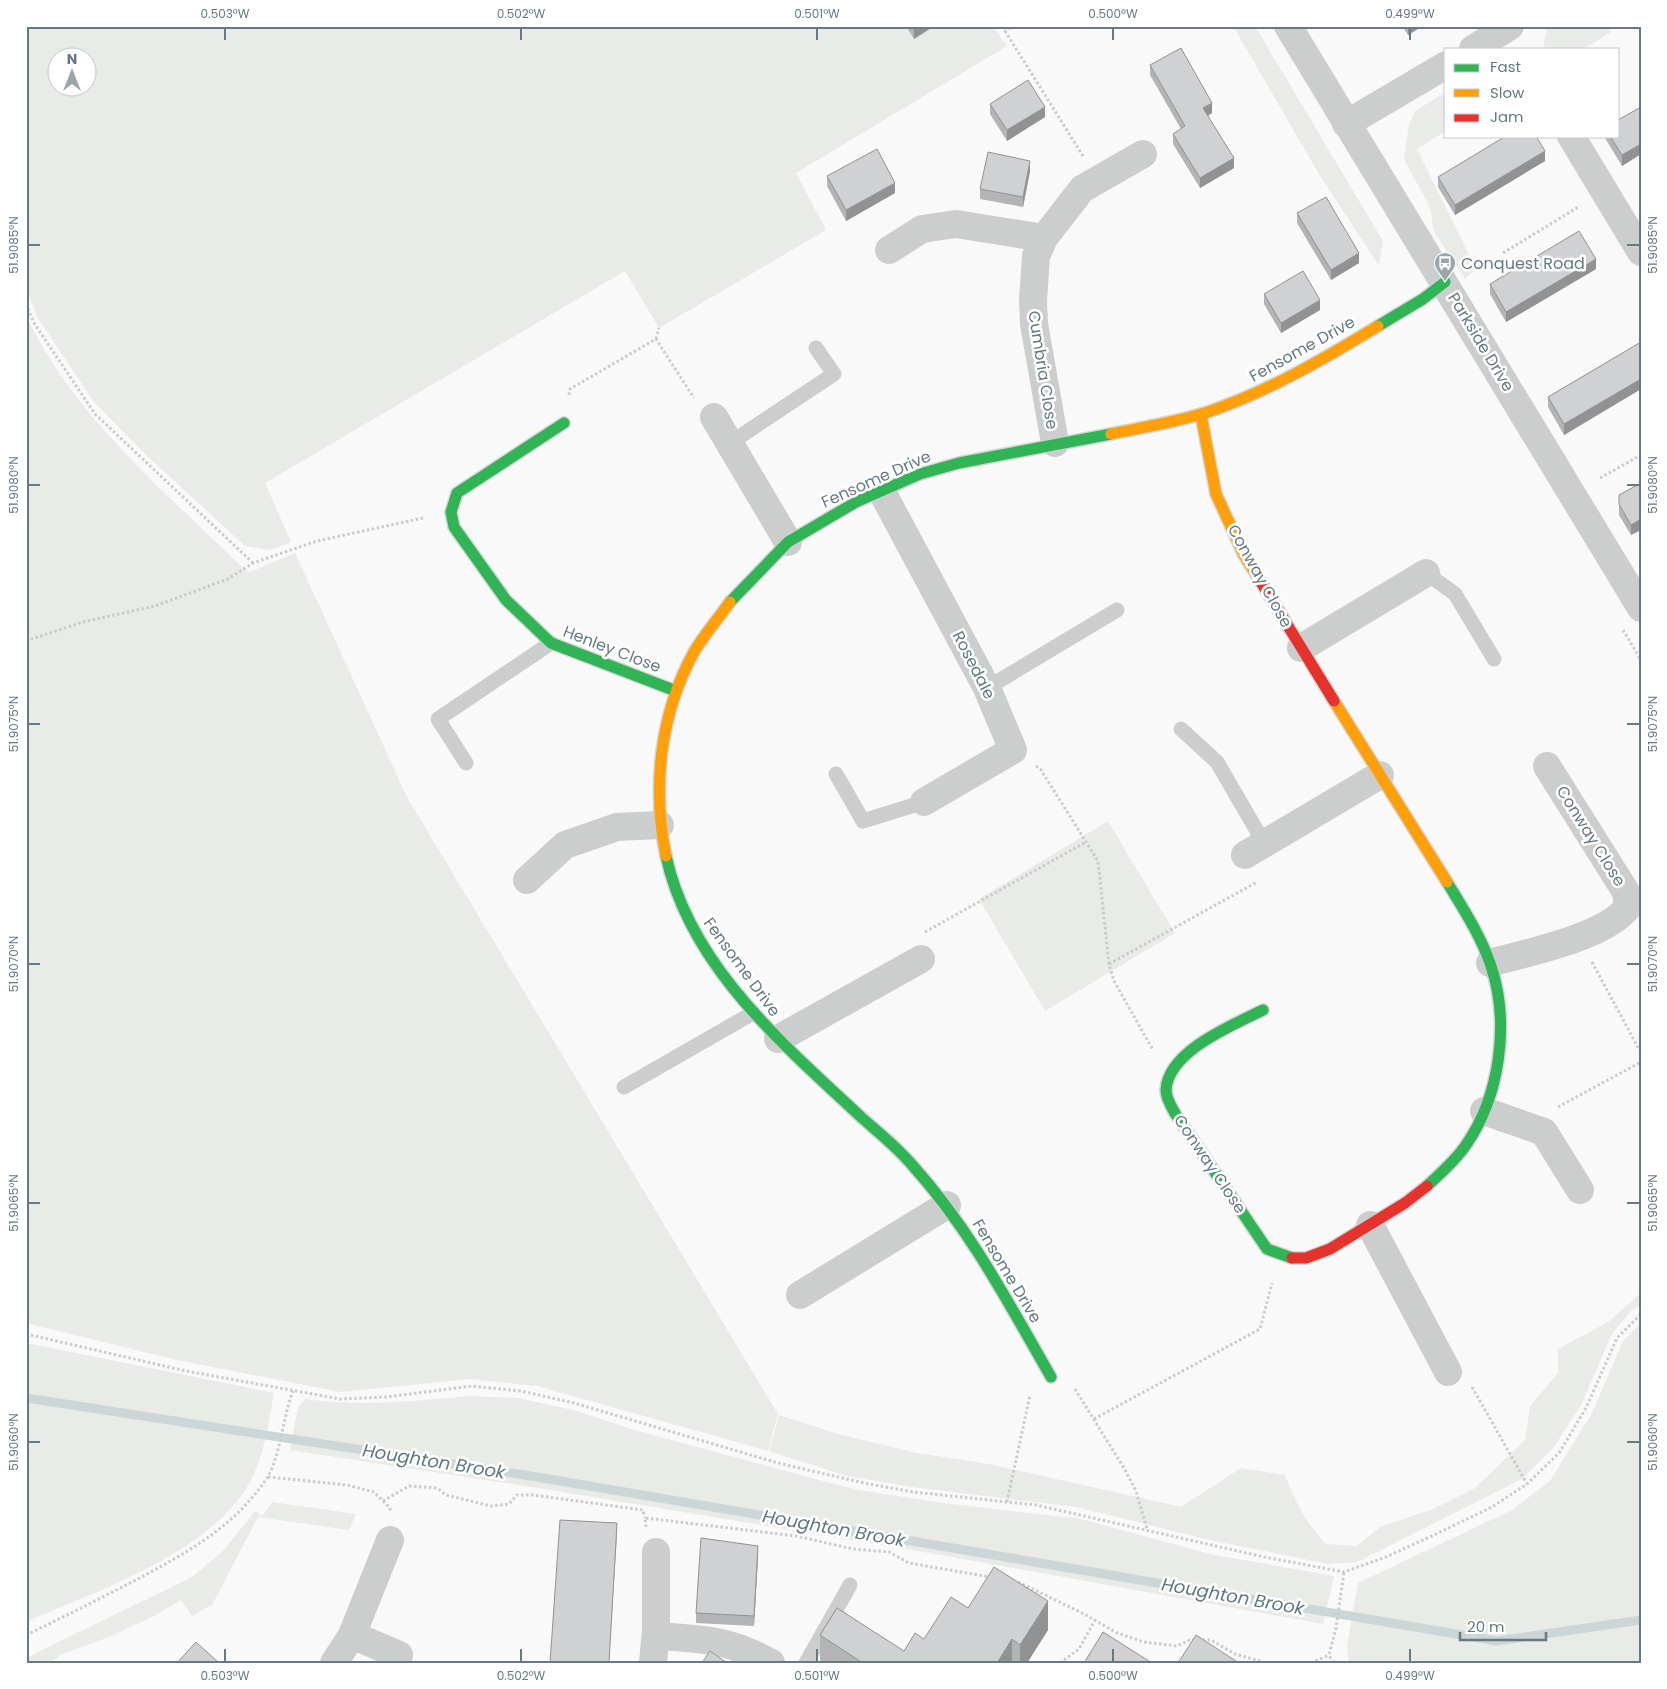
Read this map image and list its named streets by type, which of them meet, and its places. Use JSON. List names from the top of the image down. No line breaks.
{"streets":{"street":["Parkside Drive","Fensome Drive","Cumbria Close","Conway Close","Henley Close","Rosedale"]},"crossings":[["Parkside Drive","Fensome Drive"],["Fensome Drive","Cumbria Close"],["Fensome Drive","Conway Close"],["Fensome Drive","Henley Close"],["Fensome Drive","Rosedale"]],"water":["Houghton Brook"],"places":{"bus stop":["Conquest Road"]},"legend":["Fast","Slow","Jam"],"scale_bar":"20 m","north":"top","coordinates":["0.503°W","0.502°W","0.501°W","0.500°W","0.499°W","51.9085°N","51.9080°N","51.9075°N","51.9070°N","51.9065°N","51.9060°N"]}
